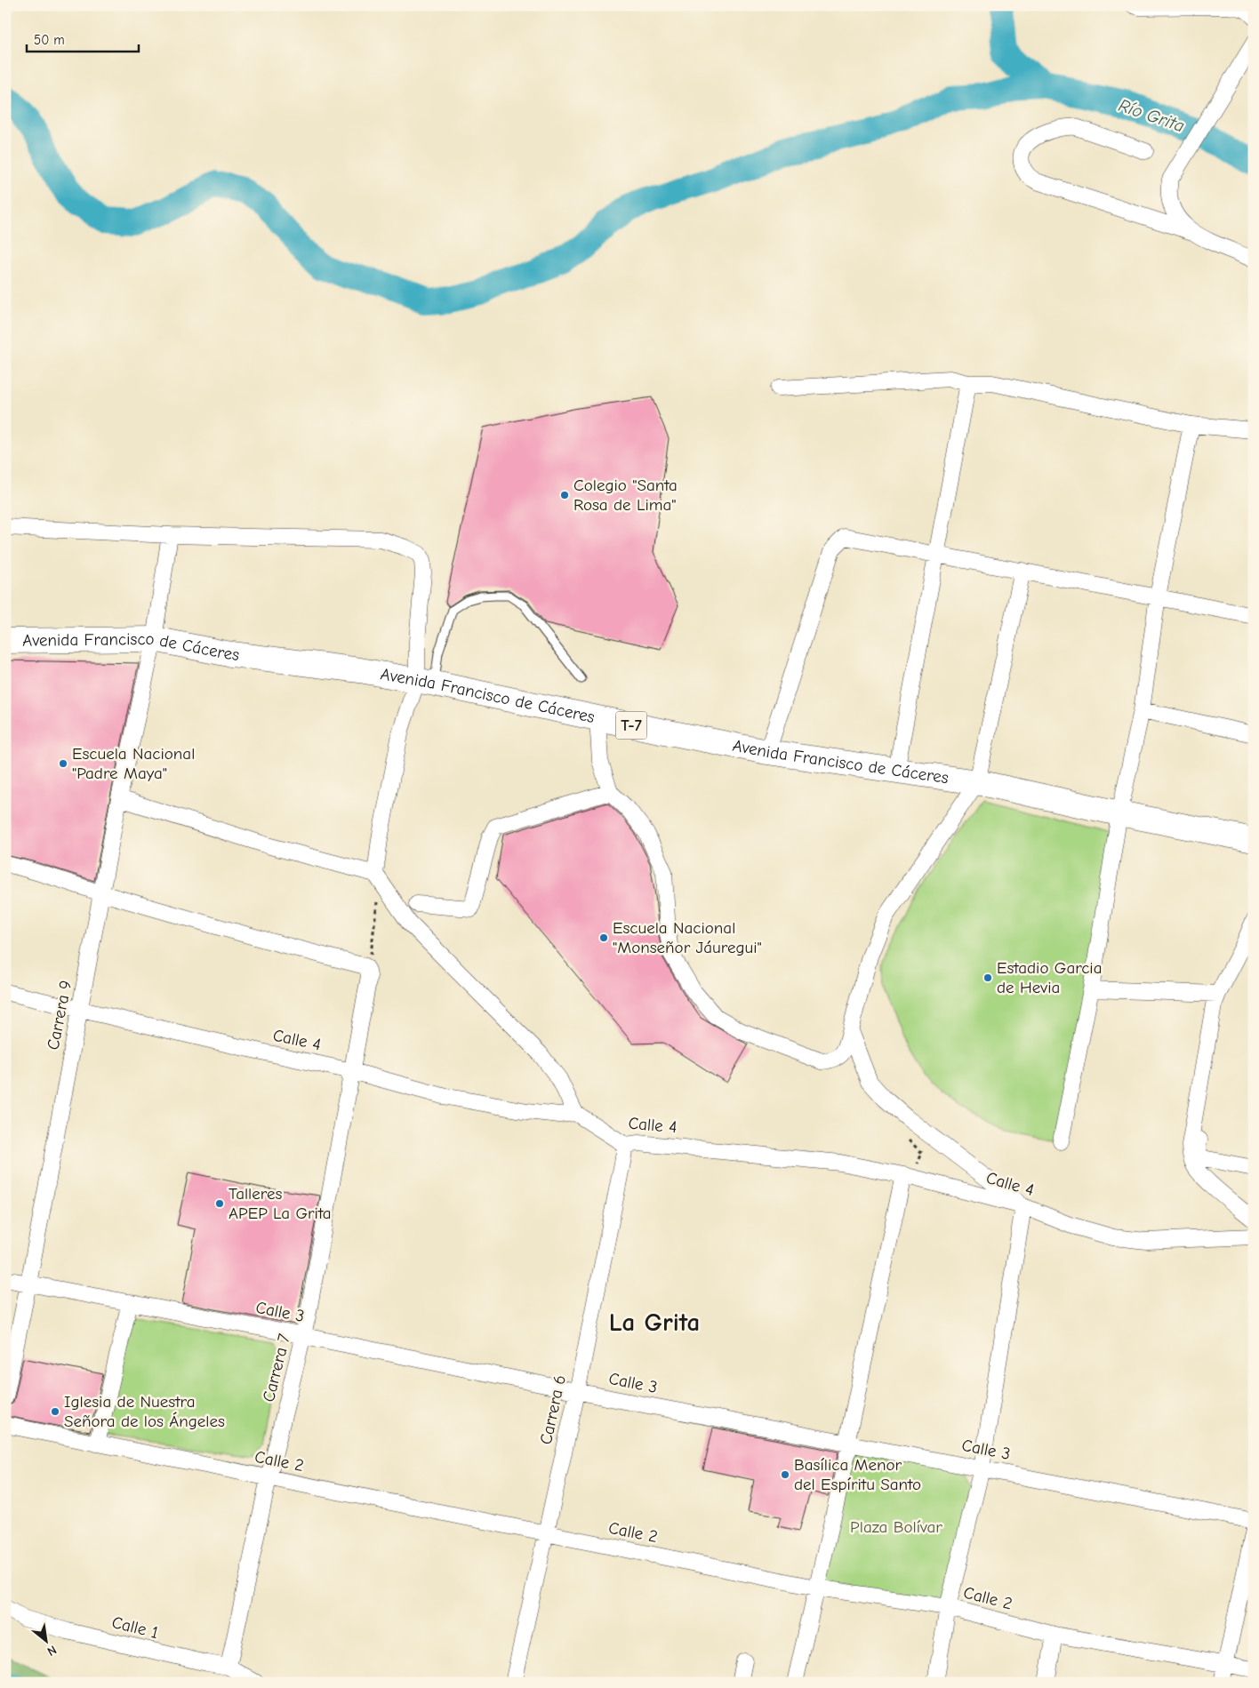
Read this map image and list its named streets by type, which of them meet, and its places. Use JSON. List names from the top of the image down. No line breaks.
{"streets":{"main road":["Avenida Francisco de Cáceres","T-7"],"street":["Carrera 9","Calle 4","Calle 3","Carrera 7","Carrera 6","Calle 2","Calle 1"]},"crossings":[["Avenida Francisco de Cáceres","Carrera 9"],["Carrera 9","Calle 4"],["Carrera 9","Calle 3"],["Calle 4","Carrera 7"],["Calle 4","Carrera 6"],["Calle 3","Carrera 7"],["Calle 3","Carrera 6"],["Carrera 7","Calle 2"],["Carrera 7","Calle 1"],["Carrera 6","Calle 2"]],"districts":["La Grita"],"water":["Río Grita"],"parks":["Plaza Bolívar"],"places":["Colegio \"Santa Rosa de Lima\"","Escuela Nacional \"Padre Maya\"","Escuela Nacional \"Monseñor Jáuregui\"","Estadio Garcia de Hevia","Talleres APEP La Grita","Iglesia de Nuestra Señora de los Ángeles","Basílica Menor del Espíritu Santo"],"scale_bar":"50 m","north":"bottom right"}
